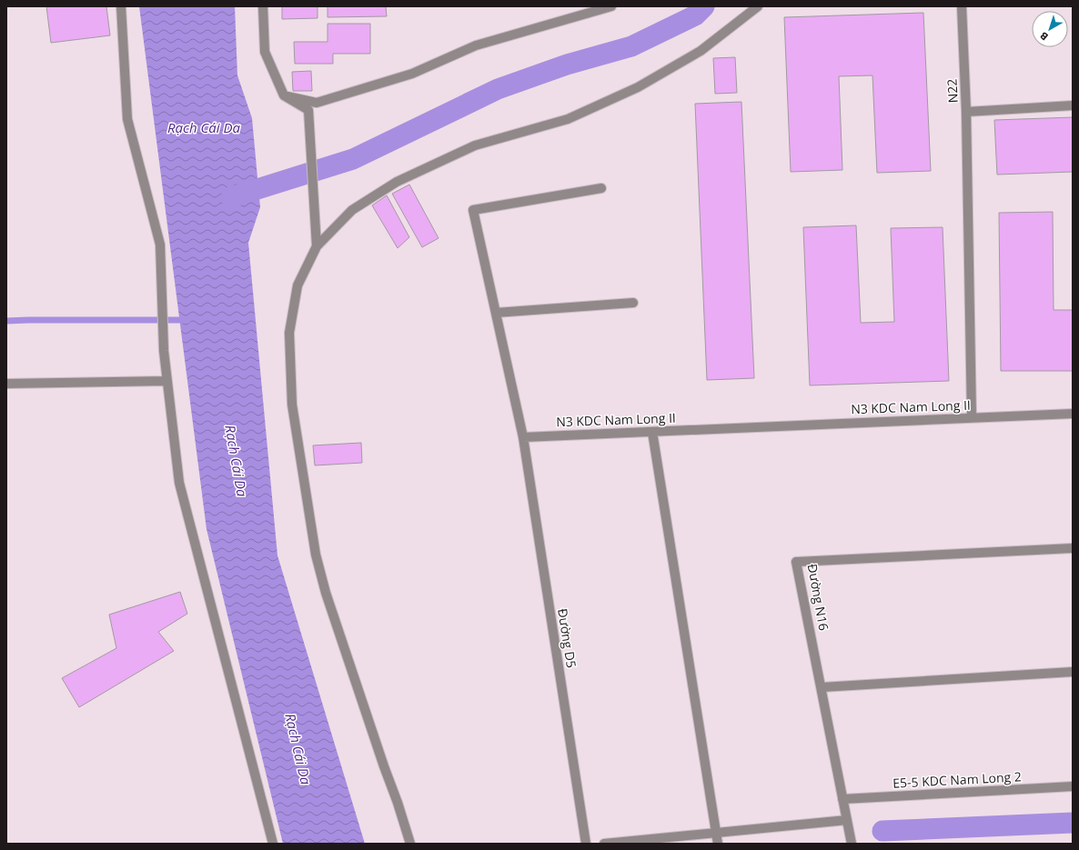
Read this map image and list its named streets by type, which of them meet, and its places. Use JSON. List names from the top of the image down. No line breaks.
{"streets":{"street":["N22","N3 KDC Nam Long II","Đường N16","Đường D5","E5-5 KDC Nam Long 2"]},"crossings":[["N3 KDC Nam Long II","Đường D5"],["Đường N16","E5-5 KDC Nam Long 2"]],"water":["Rạch Cái Da"],"north":"bottom left"}
